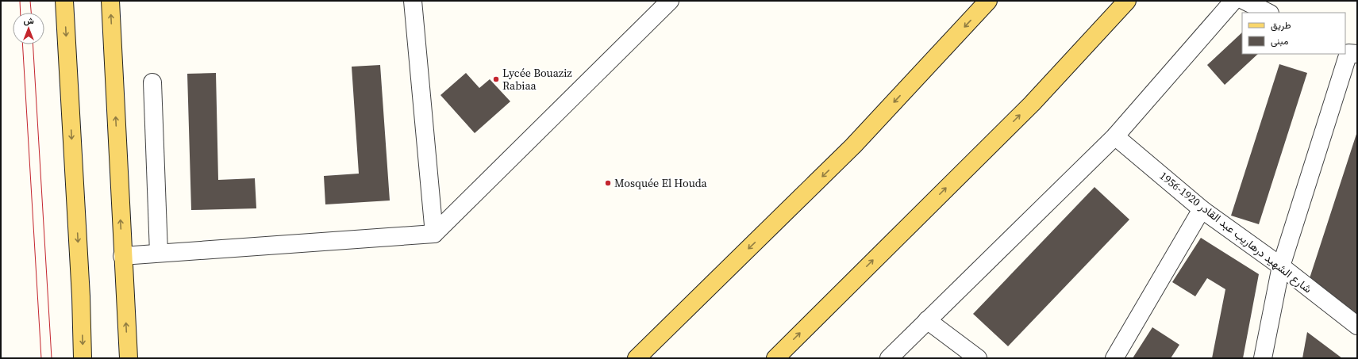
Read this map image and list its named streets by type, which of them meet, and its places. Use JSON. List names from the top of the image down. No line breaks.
{"streets":{"street":["شارع الشهيد درهاريب عبد القادر 1920-1956"]},"places":["Lycée Bouaziz Rabiaa","Mosquée El Houda"],"legend":["طريق","مبنى"],"north":"top"}
